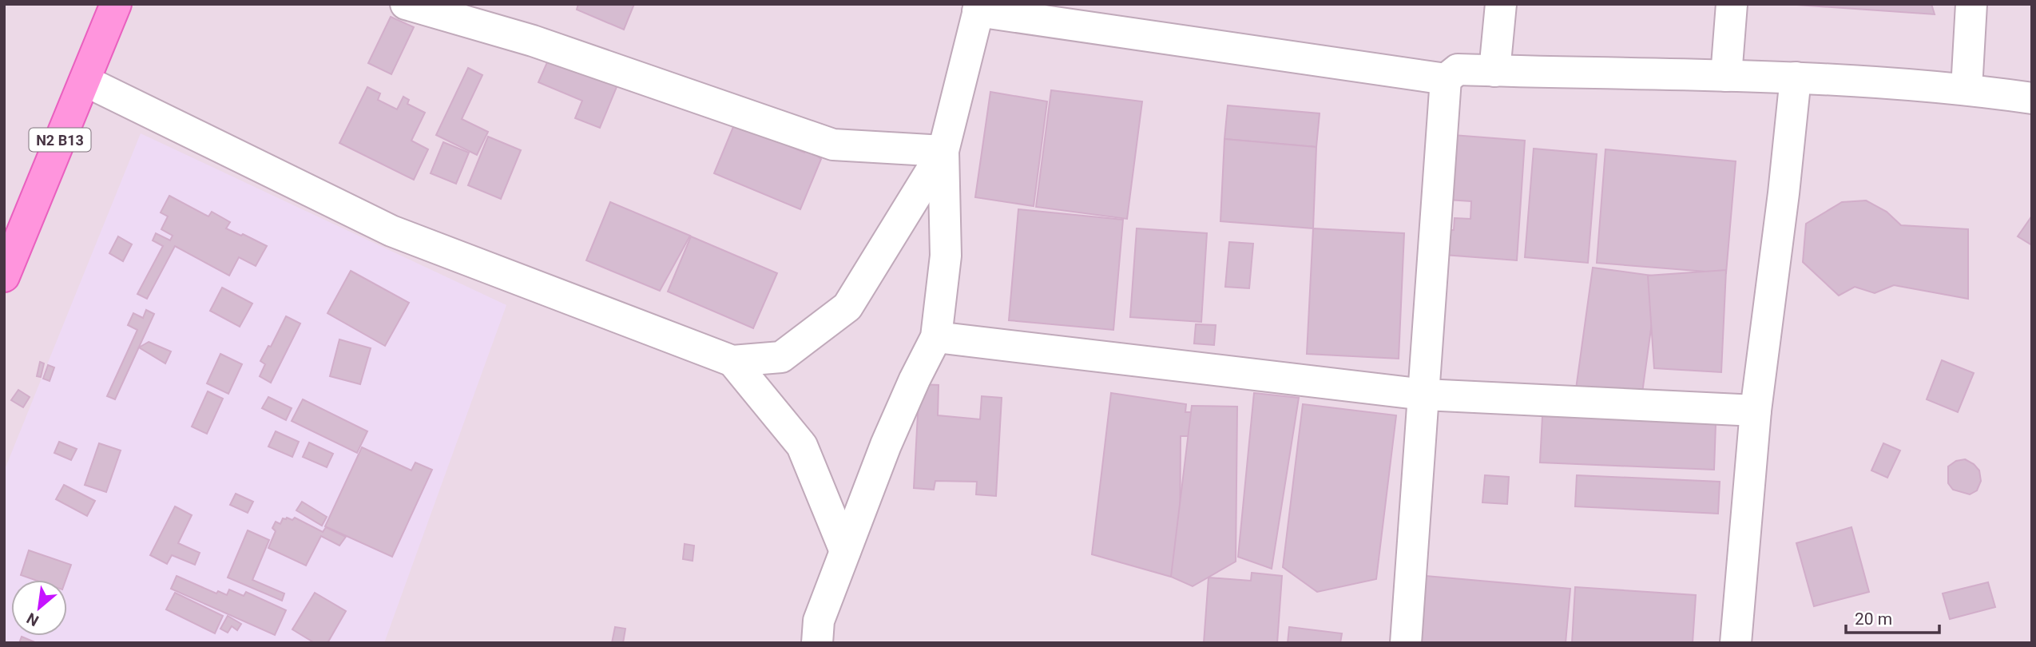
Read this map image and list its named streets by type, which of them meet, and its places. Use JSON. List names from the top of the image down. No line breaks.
{"streets":{"main road":["N2 B13"]},"scale_bar":"20 m","north":"bottom left"}
